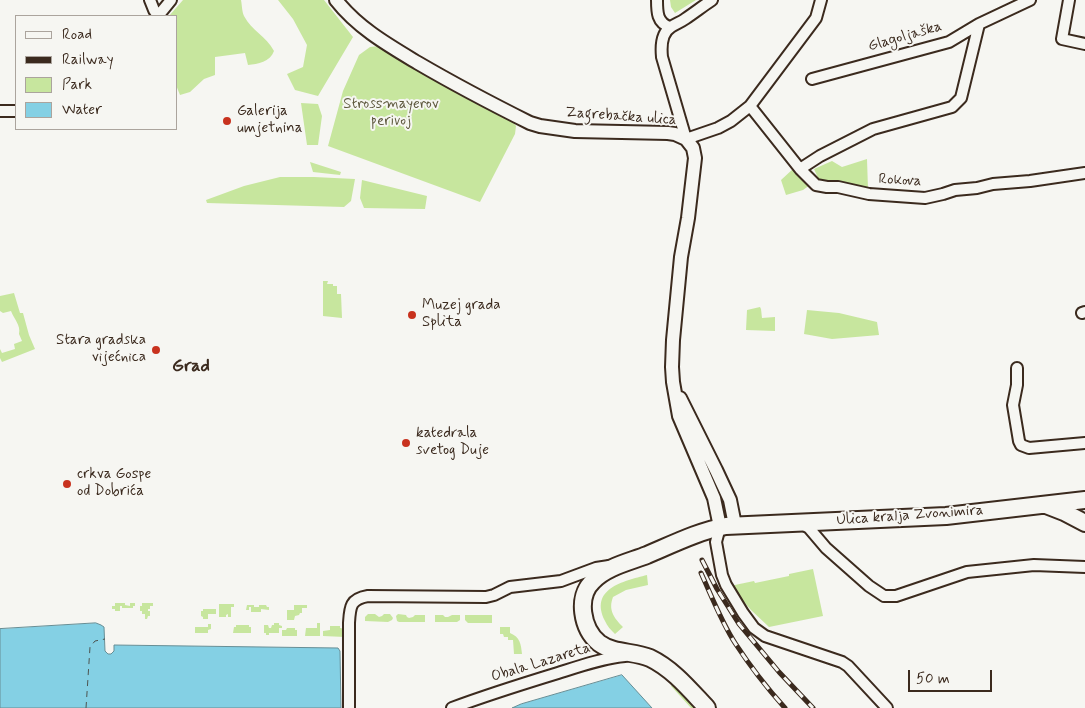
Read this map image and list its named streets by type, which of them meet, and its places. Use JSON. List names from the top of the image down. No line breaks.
{"streets":{"main road":["Ulica kralja Zvonimira"],"street":["Glagoljaška","Zagrebačka ulica","Rokova","Obala Lazareta"]},"crossings":[["Zagrebačka ulica","Ulica kralja Zvonimira"],["Ulica kralja Zvonimira","Obala Lazareta"]],"districts":["Grad"],"parks":["Strossmayerov perivoj"],"places":["Galerija umjetnina","Muzej grada Splita","Stara gradska vijećnica","katedrala svetog Duje","crkva Gospe od Dobrića"],"legend":["Road","Railway","Park","Water"],"scale_bar":"50 m"}
